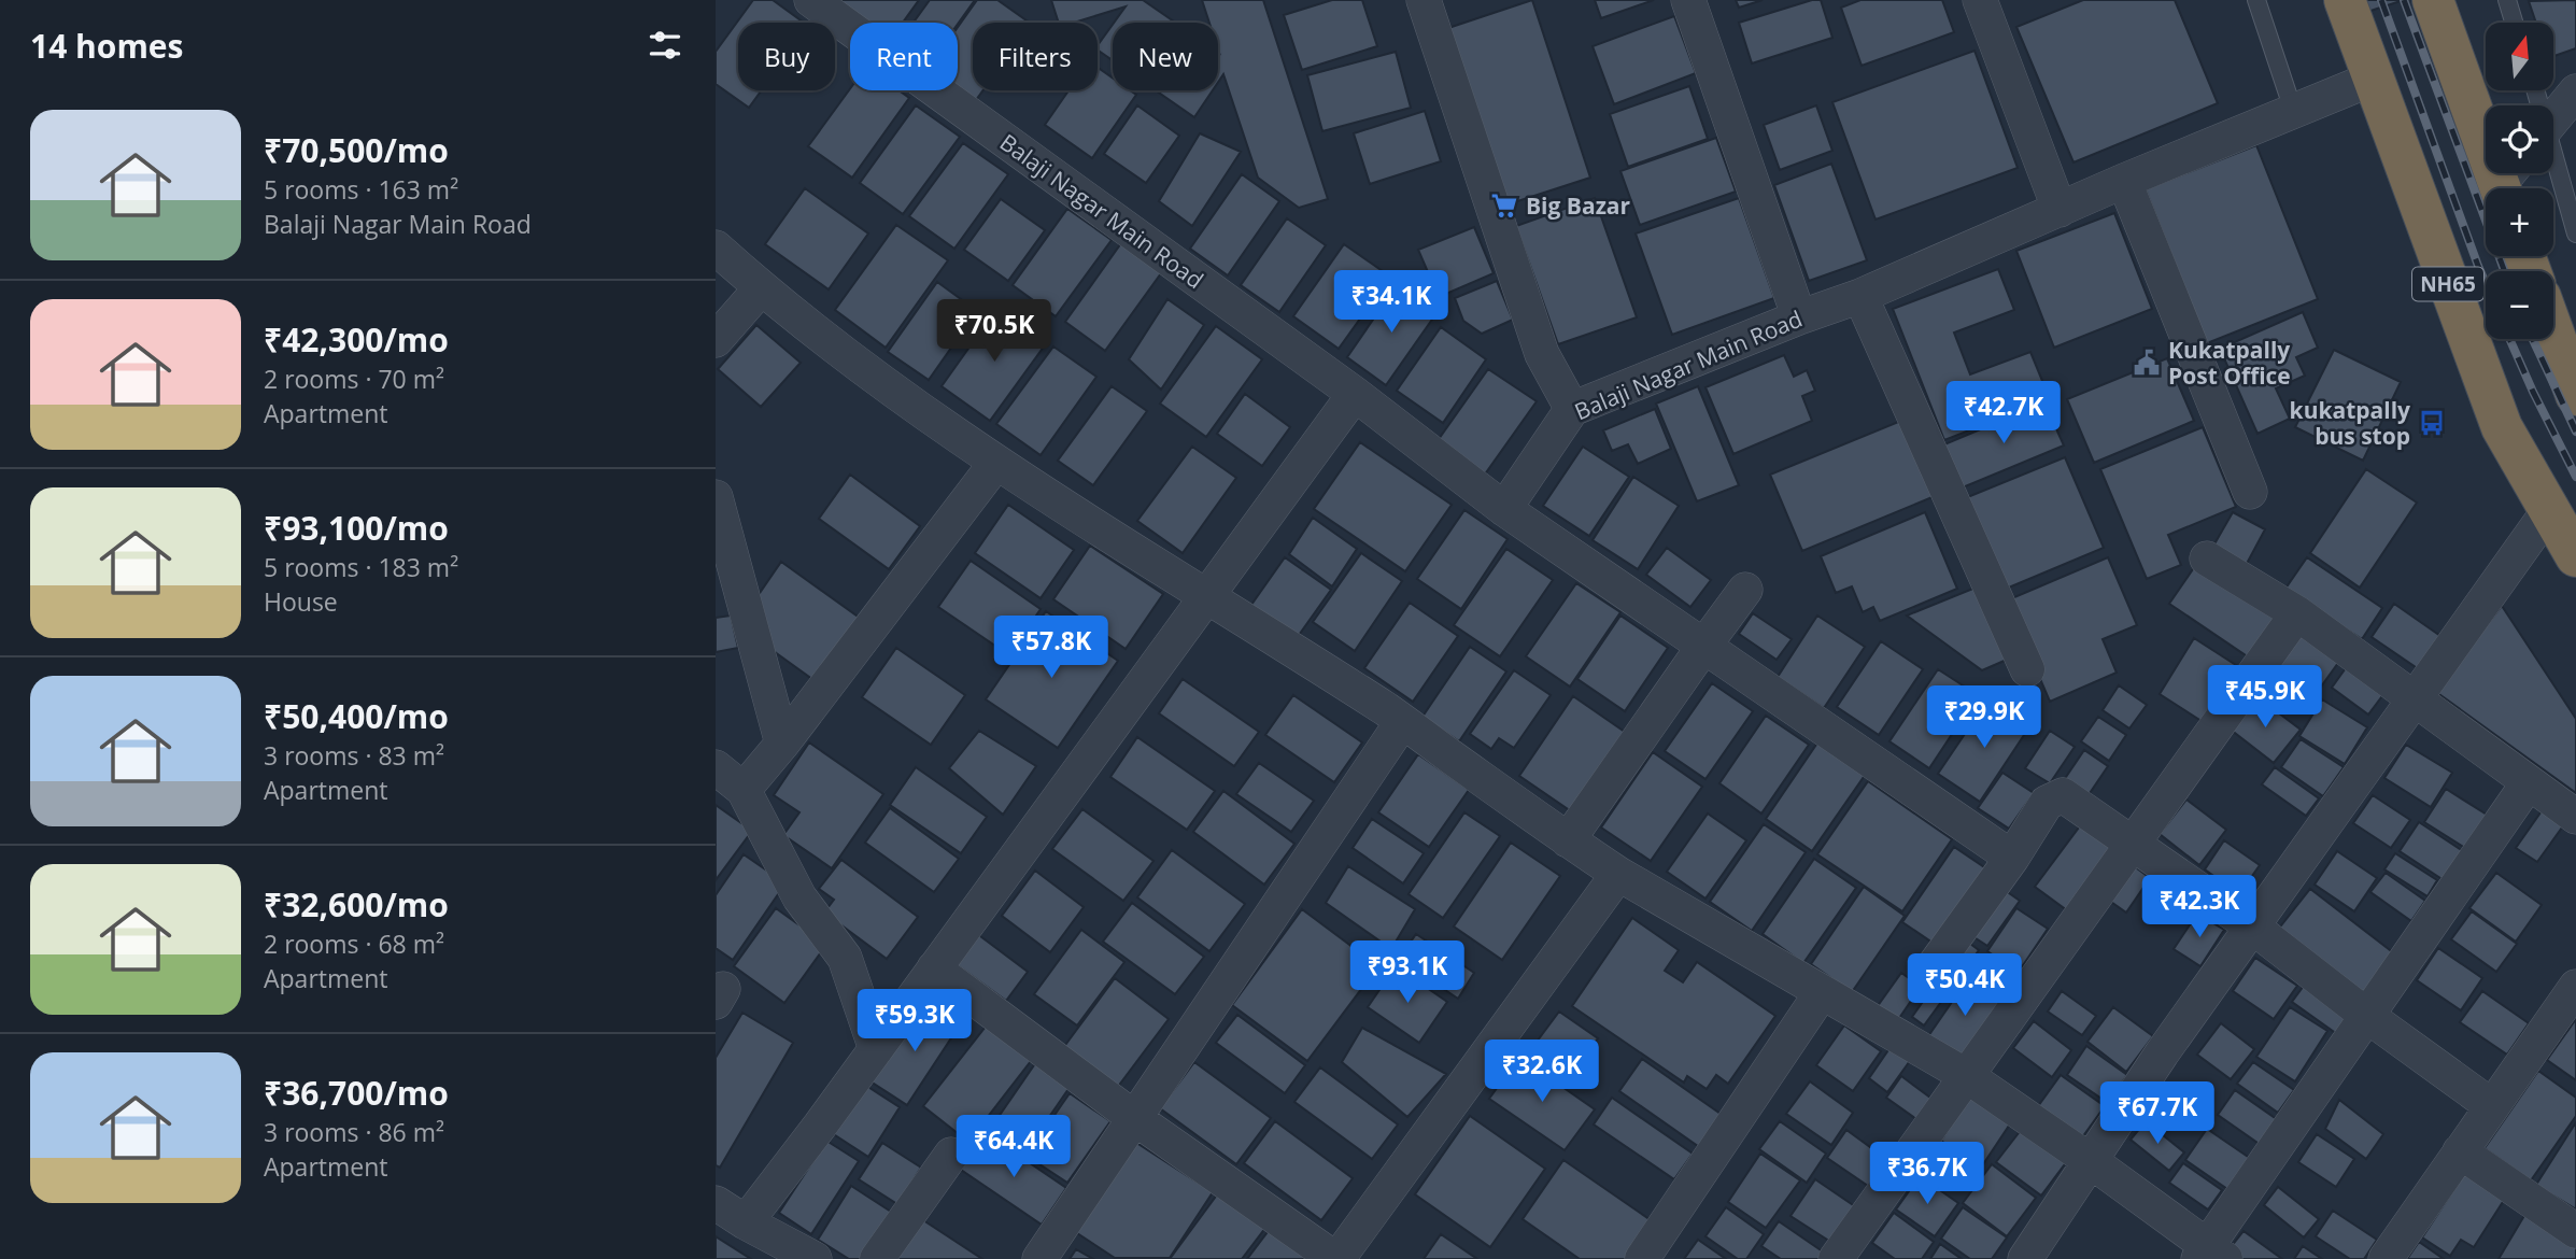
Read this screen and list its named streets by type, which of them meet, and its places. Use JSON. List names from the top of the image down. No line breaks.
{"streets":{"highway":["NH65"],"street":["Balaji Nagar Main Road"]},"crossings":[["Balaji Nagar Main Road","NH65"]],"places":{"supermarket":["Big Bazar"],"public building":["Kukatpally Post Office"],"bus stop":["kukatpally bus stop"]},"north":"top","page":{"heading":"14 homes","map_buttons":["+","−"],"chip":["Buy","Rent","Filters","New"],"list":[{"name":"₹70,500/mo","note":"5 rooms · 163 m² · Balaji Nagar Main Road"},{"name":"₹42,300/mo","note":"2 rooms · 70 m² · Apartment"},{"name":"₹93,100/mo","note":"5 rooms · 183 m² · House"},{"name":"₹50,400/mo","note":"3 rooms · 83 m² · Apartment"},{"name":"₹32,600/mo","note":"2 rooms · 68 m² · Apartment"},{"name":"₹36,700/mo","note":"3 rooms · 86 m² · Apartment"}],"price":["₹34.1K","₹70.5K","₹42.7K","₹57.8K","₹45.9K","₹29.9K","₹42.3K","₹93.1K","₹50.4K","₹59.3K","₹32.6K","₹67.7K","₹64.4K","₹36.7K"]}}
